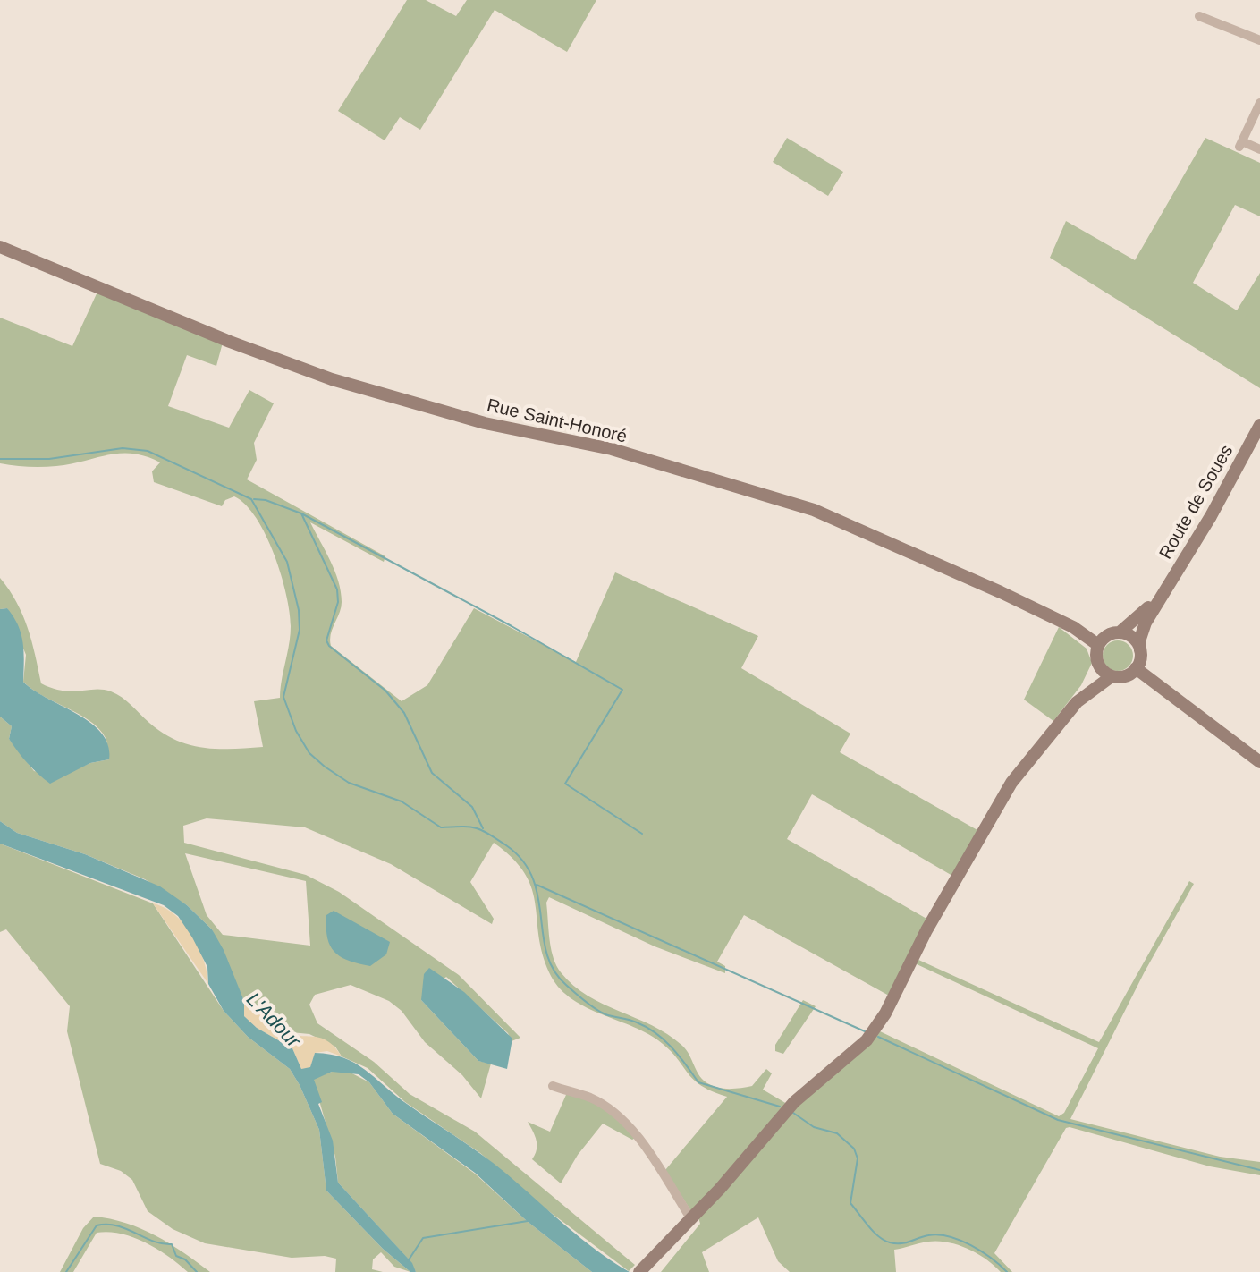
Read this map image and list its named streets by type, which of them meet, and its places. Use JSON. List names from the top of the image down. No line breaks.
{"streets":{"street":["Rue Saint-Honoré","Route de Soues"]},"crossings":[["Rue Saint-Honoré","Route de Soues"]],"water":["L'Adour"]}
